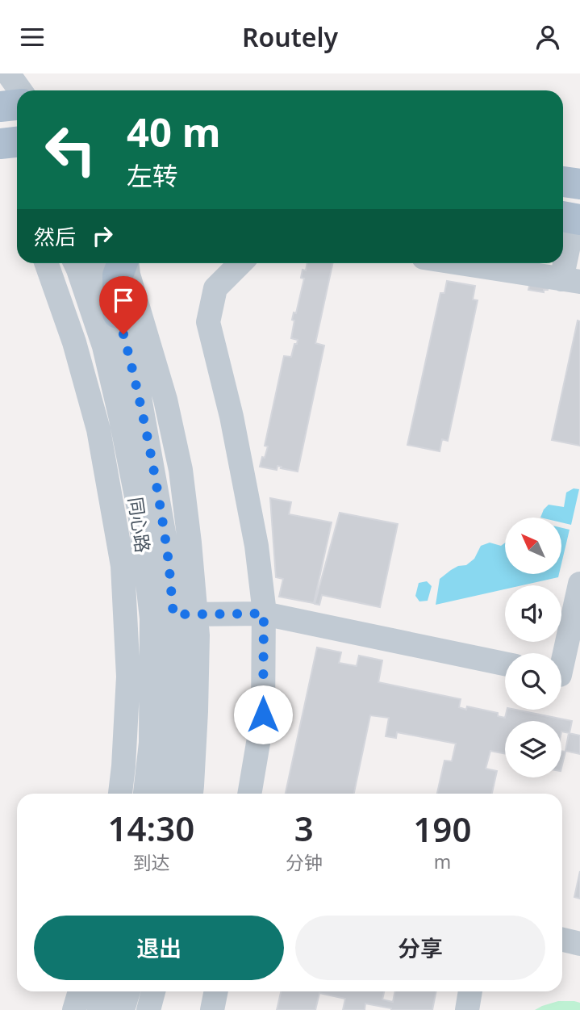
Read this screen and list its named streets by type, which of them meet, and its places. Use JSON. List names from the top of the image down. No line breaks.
{"streets":{"street":["同心路"]},"north":"top left","page":{"header":"Routely","turn":["40 m","左转"],"then":"然后","eta":["14:30","到达","3","分钟","190","m"],"buttons":["退出","分享"]}}
